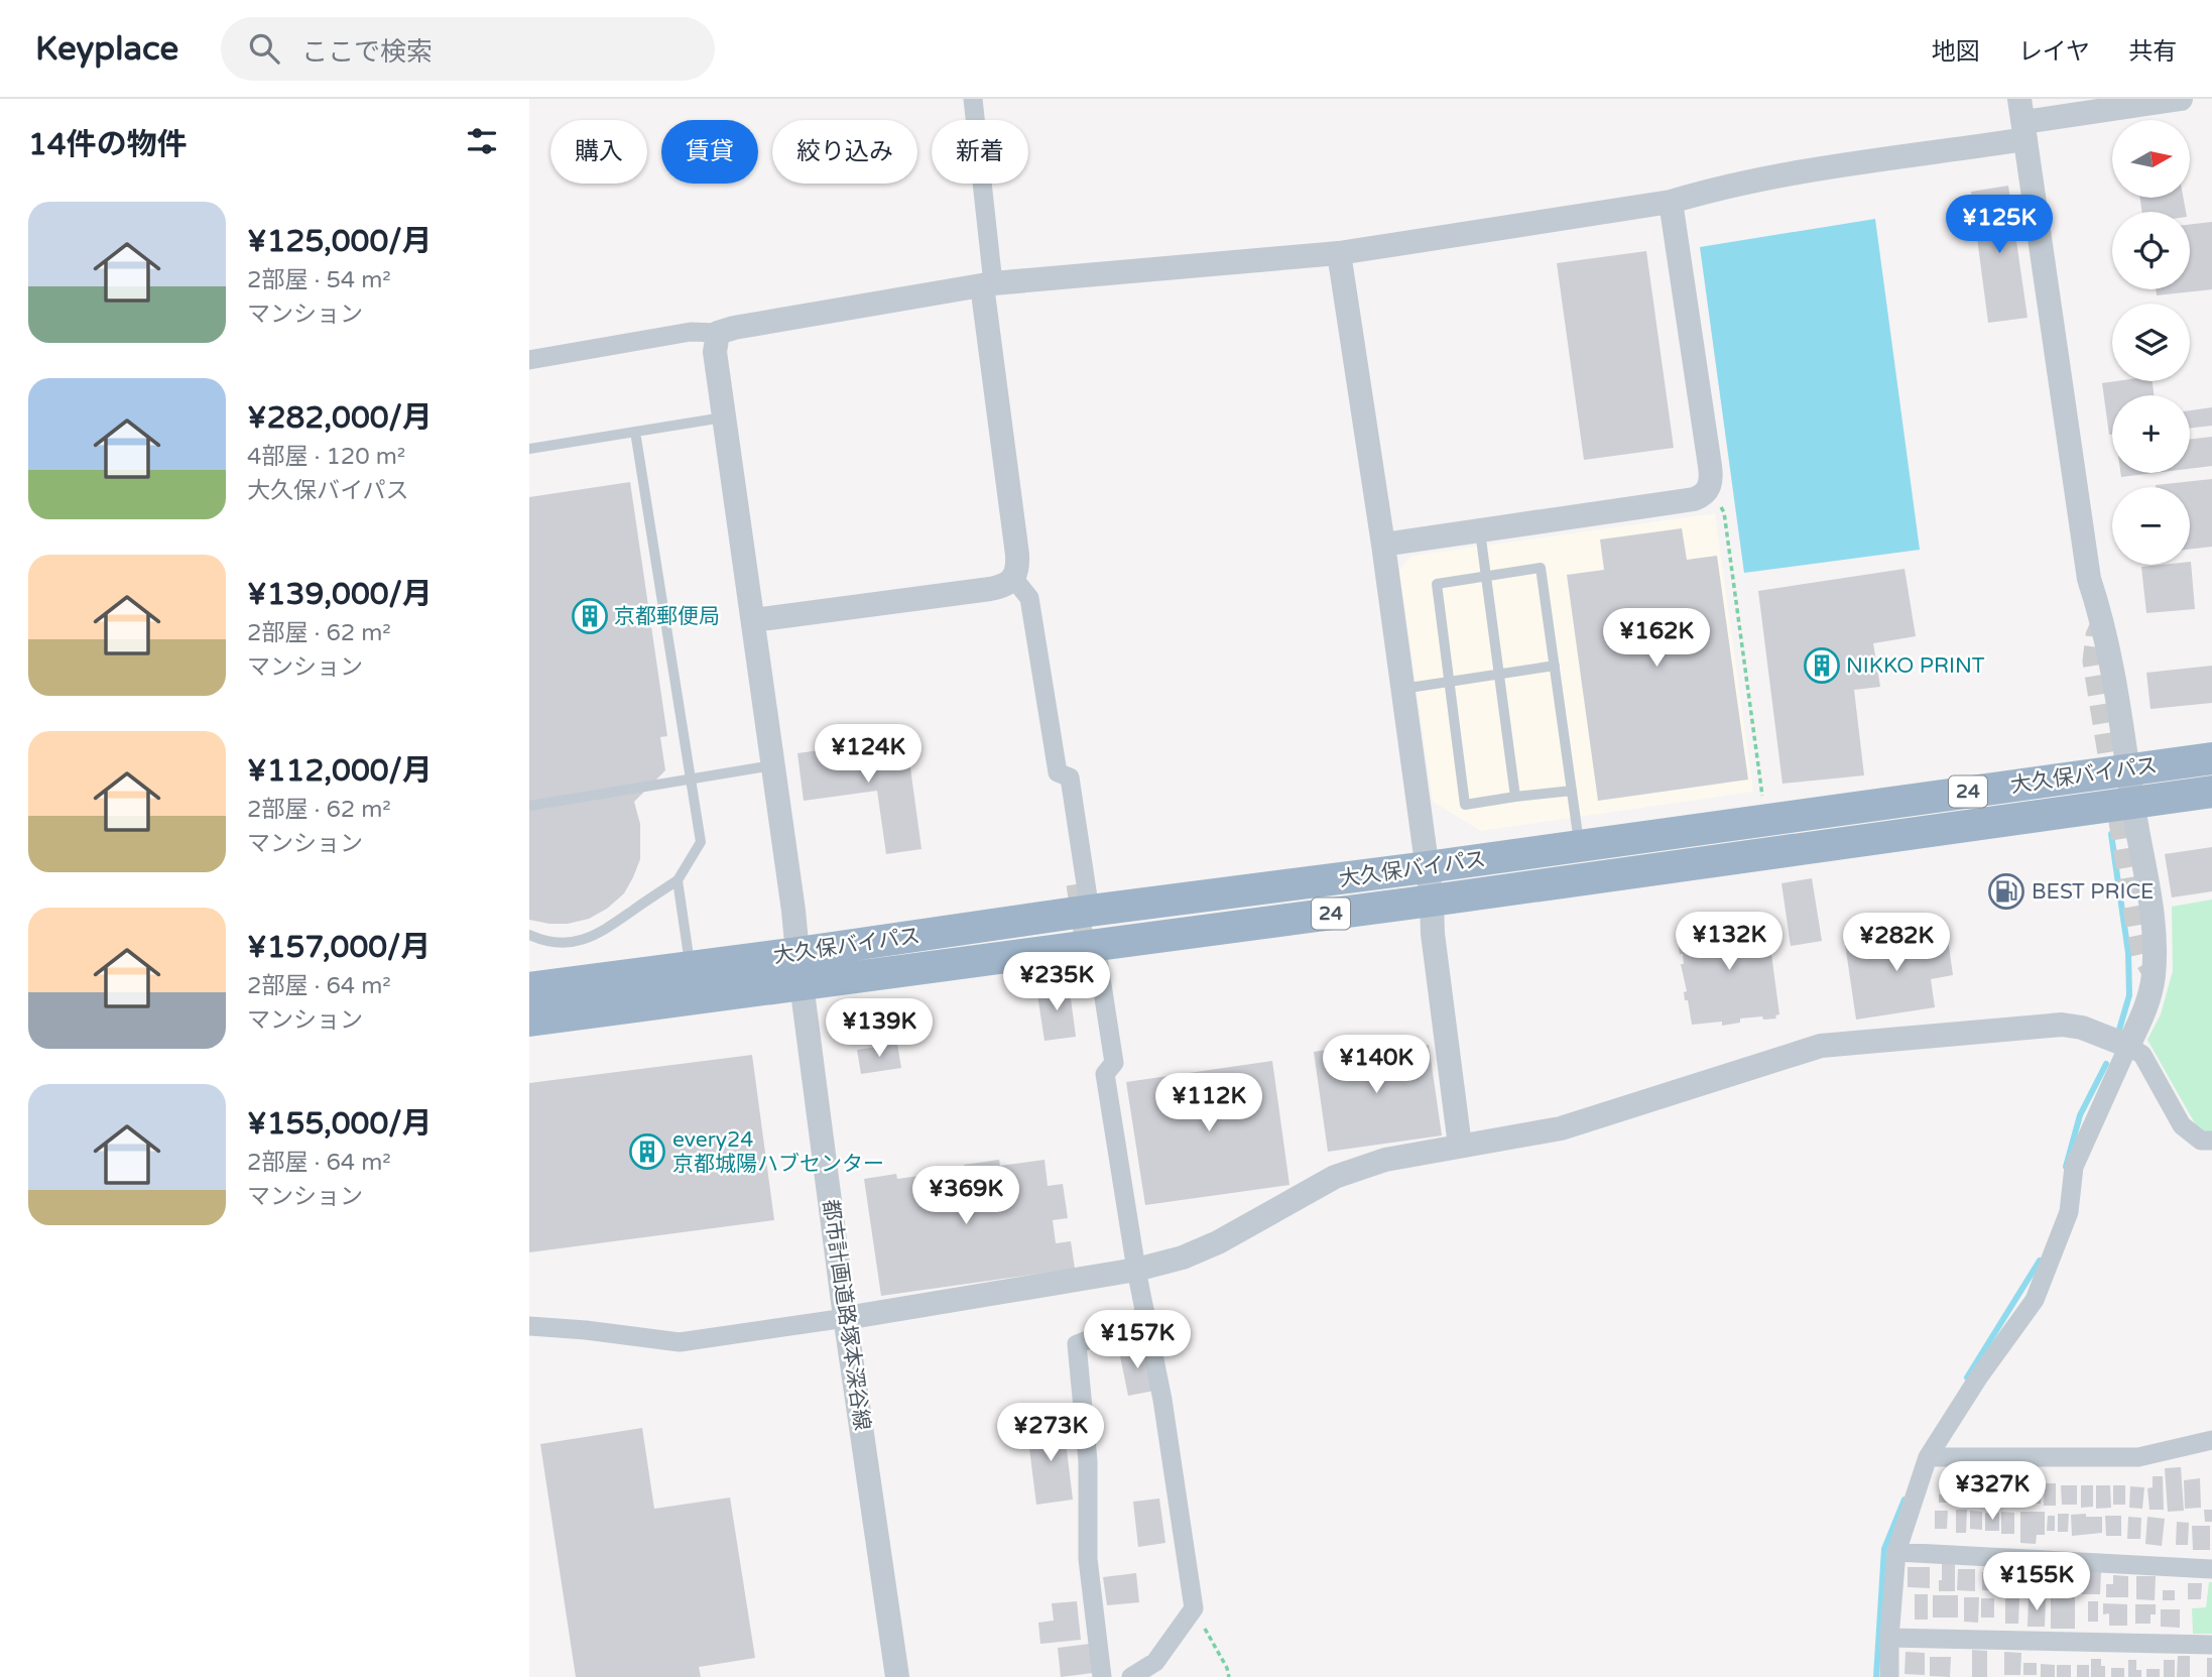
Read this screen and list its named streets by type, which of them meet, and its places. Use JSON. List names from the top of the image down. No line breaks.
{"streets":{"highway":["大久保バイパス","24"],"street":["都市計画道路塚本深谷線"]},"crossings":[["大久保バイパス","都市計画道路塚本深谷線"]],"places":{"building":["京都郵便局","NIKKO PRINT","every24 京都城陽ハブセンター"],"fuel station":["BEST PRICE"]},"north":"right","page":{"header":"Keyplace","search":"ここで検索","nav":["地図","レイヤ","共有"],"heading":"14件の物件","map_buttons":["+","−"],"chip":["購入","賃貸","絞り込み","新着"],"list":[{"name":"¥125,000/月","note":"2部屋 · 54 m² · マンション"},{"name":"¥282,000/月","note":"4部屋 · 120 m² · 大久保バイパス"},{"name":"¥139,000/月","note":"2部屋 · 62 m² · マンション"},{"name":"¥112,000/月","note":"2部屋 · 62 m² · マンション"},{"name":"¥157,000/月","note":"2部屋 · 64 m² · マンション"},{"name":"¥155,000/月","note":"2部屋 · 64 m² · マンション"}],"price":["¥125K","¥162K","¥124K","¥132K","¥282K","¥235K","¥139K","¥140K","¥112K","¥369K","¥157K","¥273K","¥327K","¥155K"]}}
